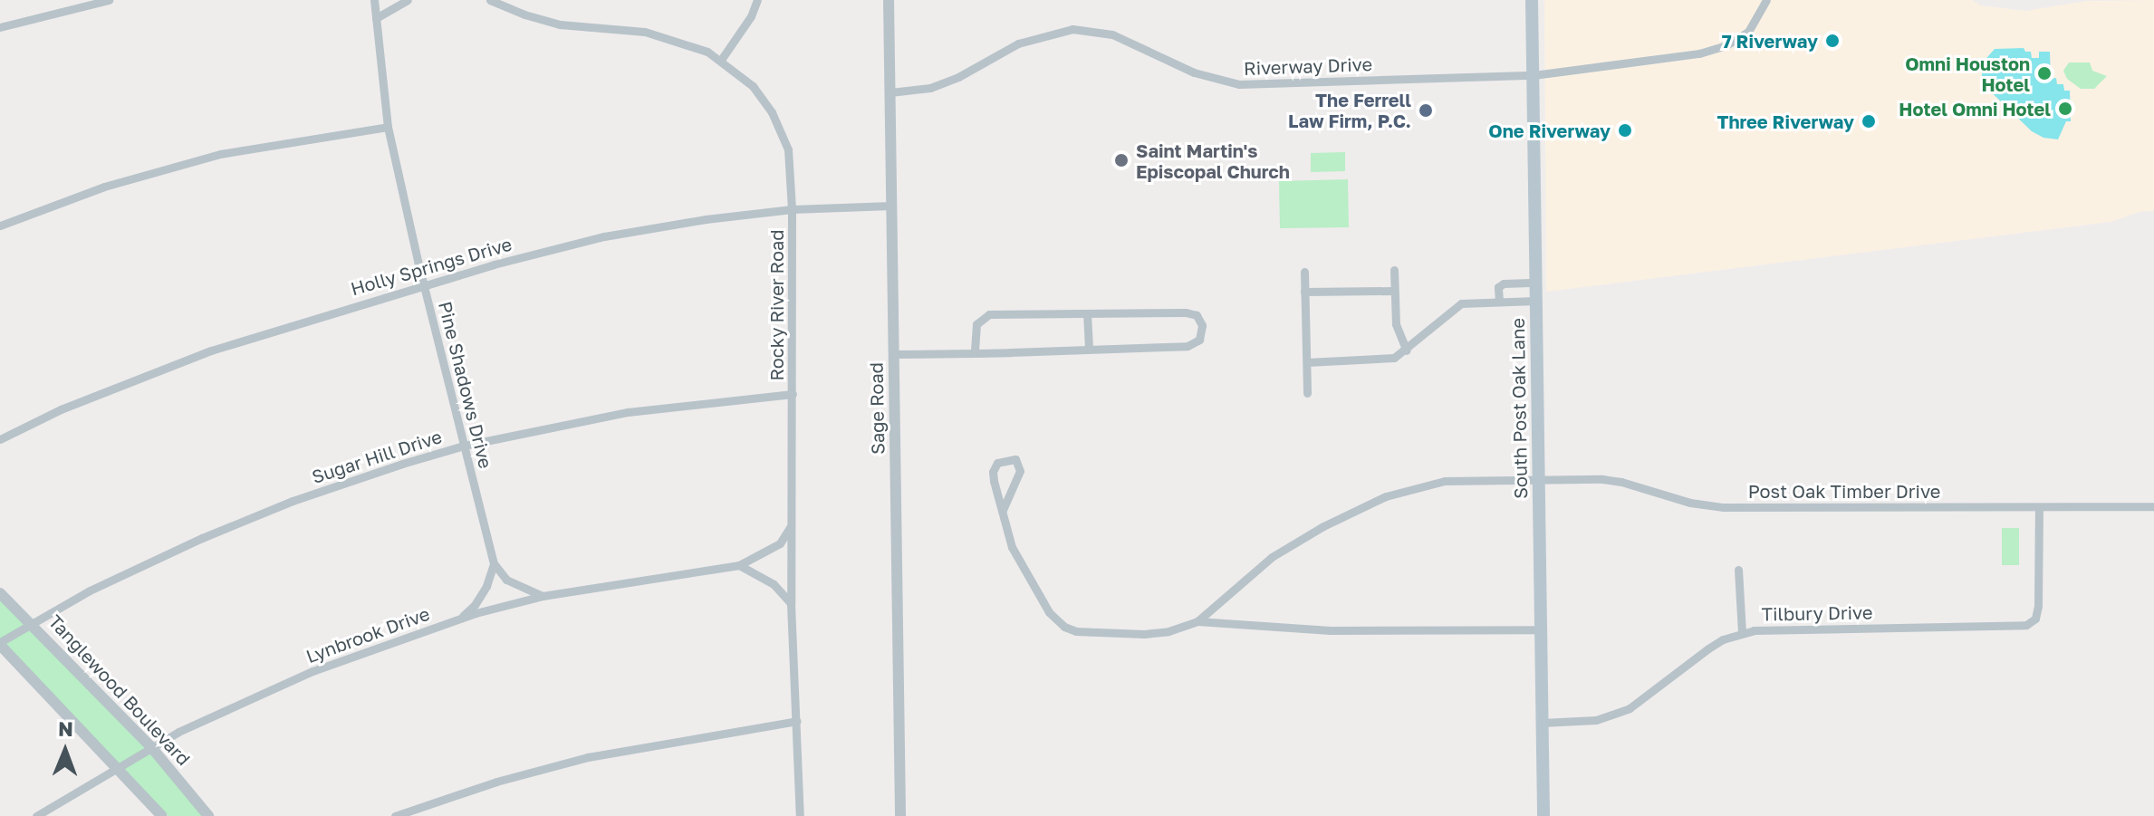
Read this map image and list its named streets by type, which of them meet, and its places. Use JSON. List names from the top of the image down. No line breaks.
{"streets":{"main road":["South Post Oak Lane"],"street":["Riverway Drive","Holly Springs Drive","Rocky River Road","Pine Shadows Drive","Sage Road","Sugar Hill Drive","Post Oak Timber Drive","Tilbury Drive","Lynbrook Drive","Tanglewood Boulevard"]},"crossings":[["Riverway Drive","Sage Road"],["Riverway Drive","South Post Oak Lane"],["Holly Springs Drive","Rocky River Road"],["Holly Springs Drive","Pine Shadows Drive"],["Holly Springs Drive","Sage Road"],["Rocky River Road","Sugar Hill Drive"],["Rocky River Road","Lynbrook Drive"],["Pine Shadows Drive","Sugar Hill Drive"],["South Post Oak Lane","Post Oak Timber Drive"],["South Post Oak Lane","Tilbury Drive"],["Sugar Hill Drive","Tanglewood Boulevard"],["Post Oak Timber Drive","Tilbury Drive"],["Lynbrook Drive","Tanglewood Boulevard"]],"places":["7 Riverway","Omni Houston Hotel","Hotel Omni Hotel","The Ferrell Law Firm, P.C.","Three Riverway","One Riverway","Saint Martin's Episcopal Church"],"north":"top"}
